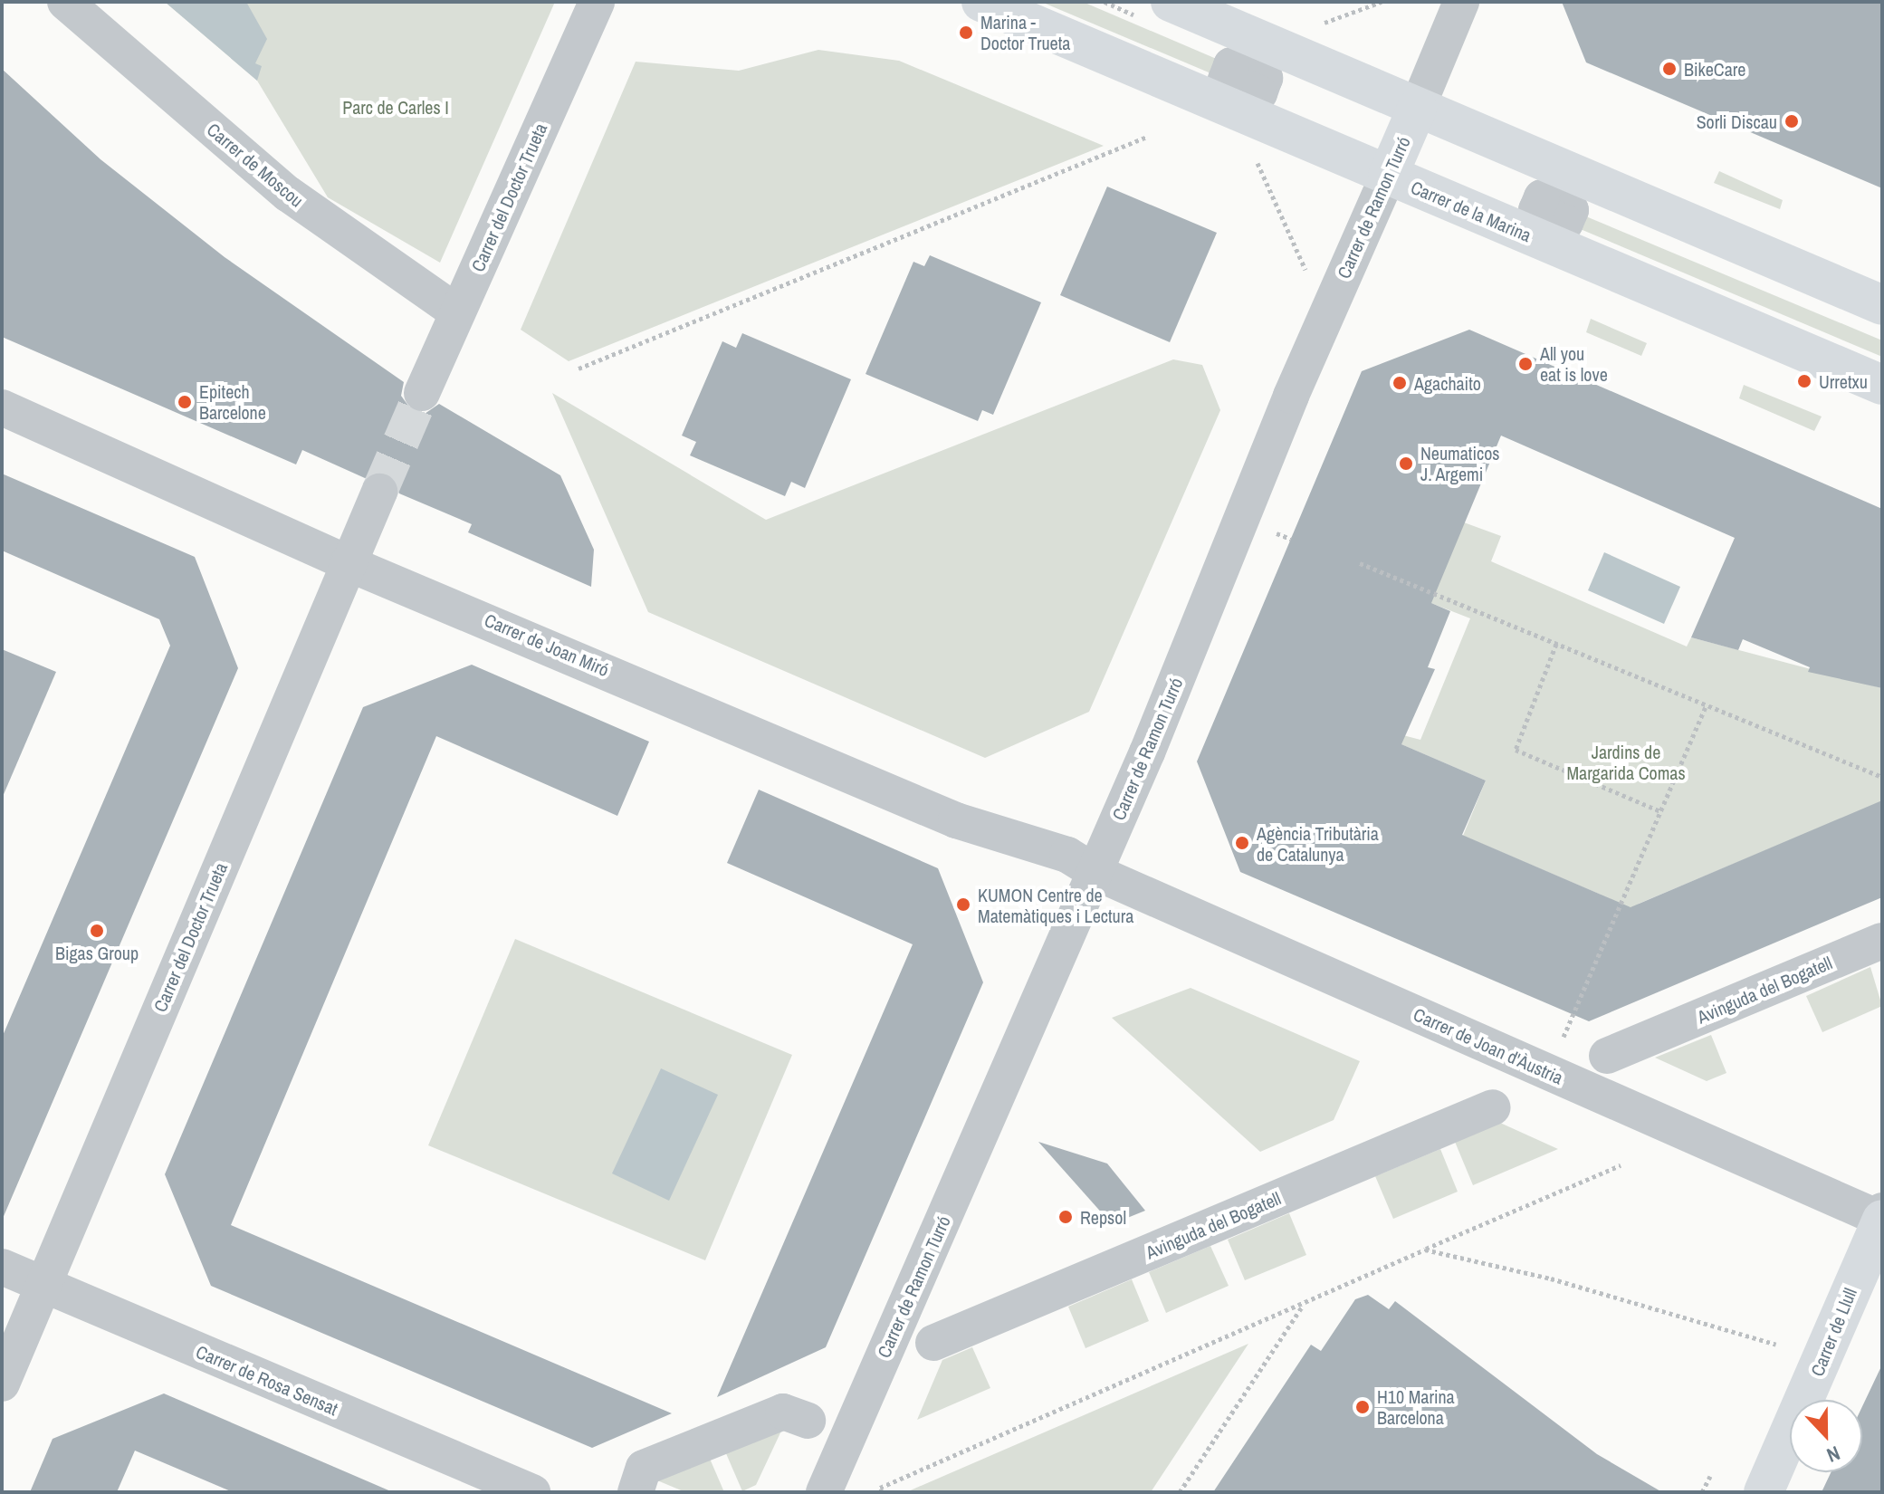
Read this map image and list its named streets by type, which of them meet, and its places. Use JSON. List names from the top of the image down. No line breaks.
{"streets":{"street":["Carrer de Moscou","Carrer del Doctor Trueta","Carrer de Ramon Turró","Carrer de la Marina","Carrer de Joan Miró","Avinguda del Bogatell","Carrer de Joan d'Àustria","Carrer de Llull","Carrer de Rosa Sensat"]},"crossings":[["Carrer de Moscou","Carrer del Doctor Trueta"],["Carrer del Doctor Trueta","Carrer de Joan Miró"],["Carrer del Doctor Trueta","Carrer de Rosa Sensat"],["Carrer de Ramon Turró","Carrer de la Marina"],["Carrer de Ramon Turró","Carrer de Joan Miró"],["Carrer de Ramon Turró","Carrer de Joan d'Àustria"],["Carrer de Joan Miró","Carrer de Joan d'Àustria"],["Carrer de Joan d'Àustria","Carrer de Llull"]],"parks":["Parc de Carles I","Jardins de Margarida Comas"],"places":["Marina - Doctor Trueta","BikeCare","Sorli Discau","All you eat is love","Urretxu","Agachaito","Epitech Barcelone","Neumaticos J. Argemi","Agència Tributària de Catalunya","KUMON Centre de Matemàtiques i Lectura","Bigas Group","Repsol","H10 Marina Barcelona"],"north":"bottom"}
